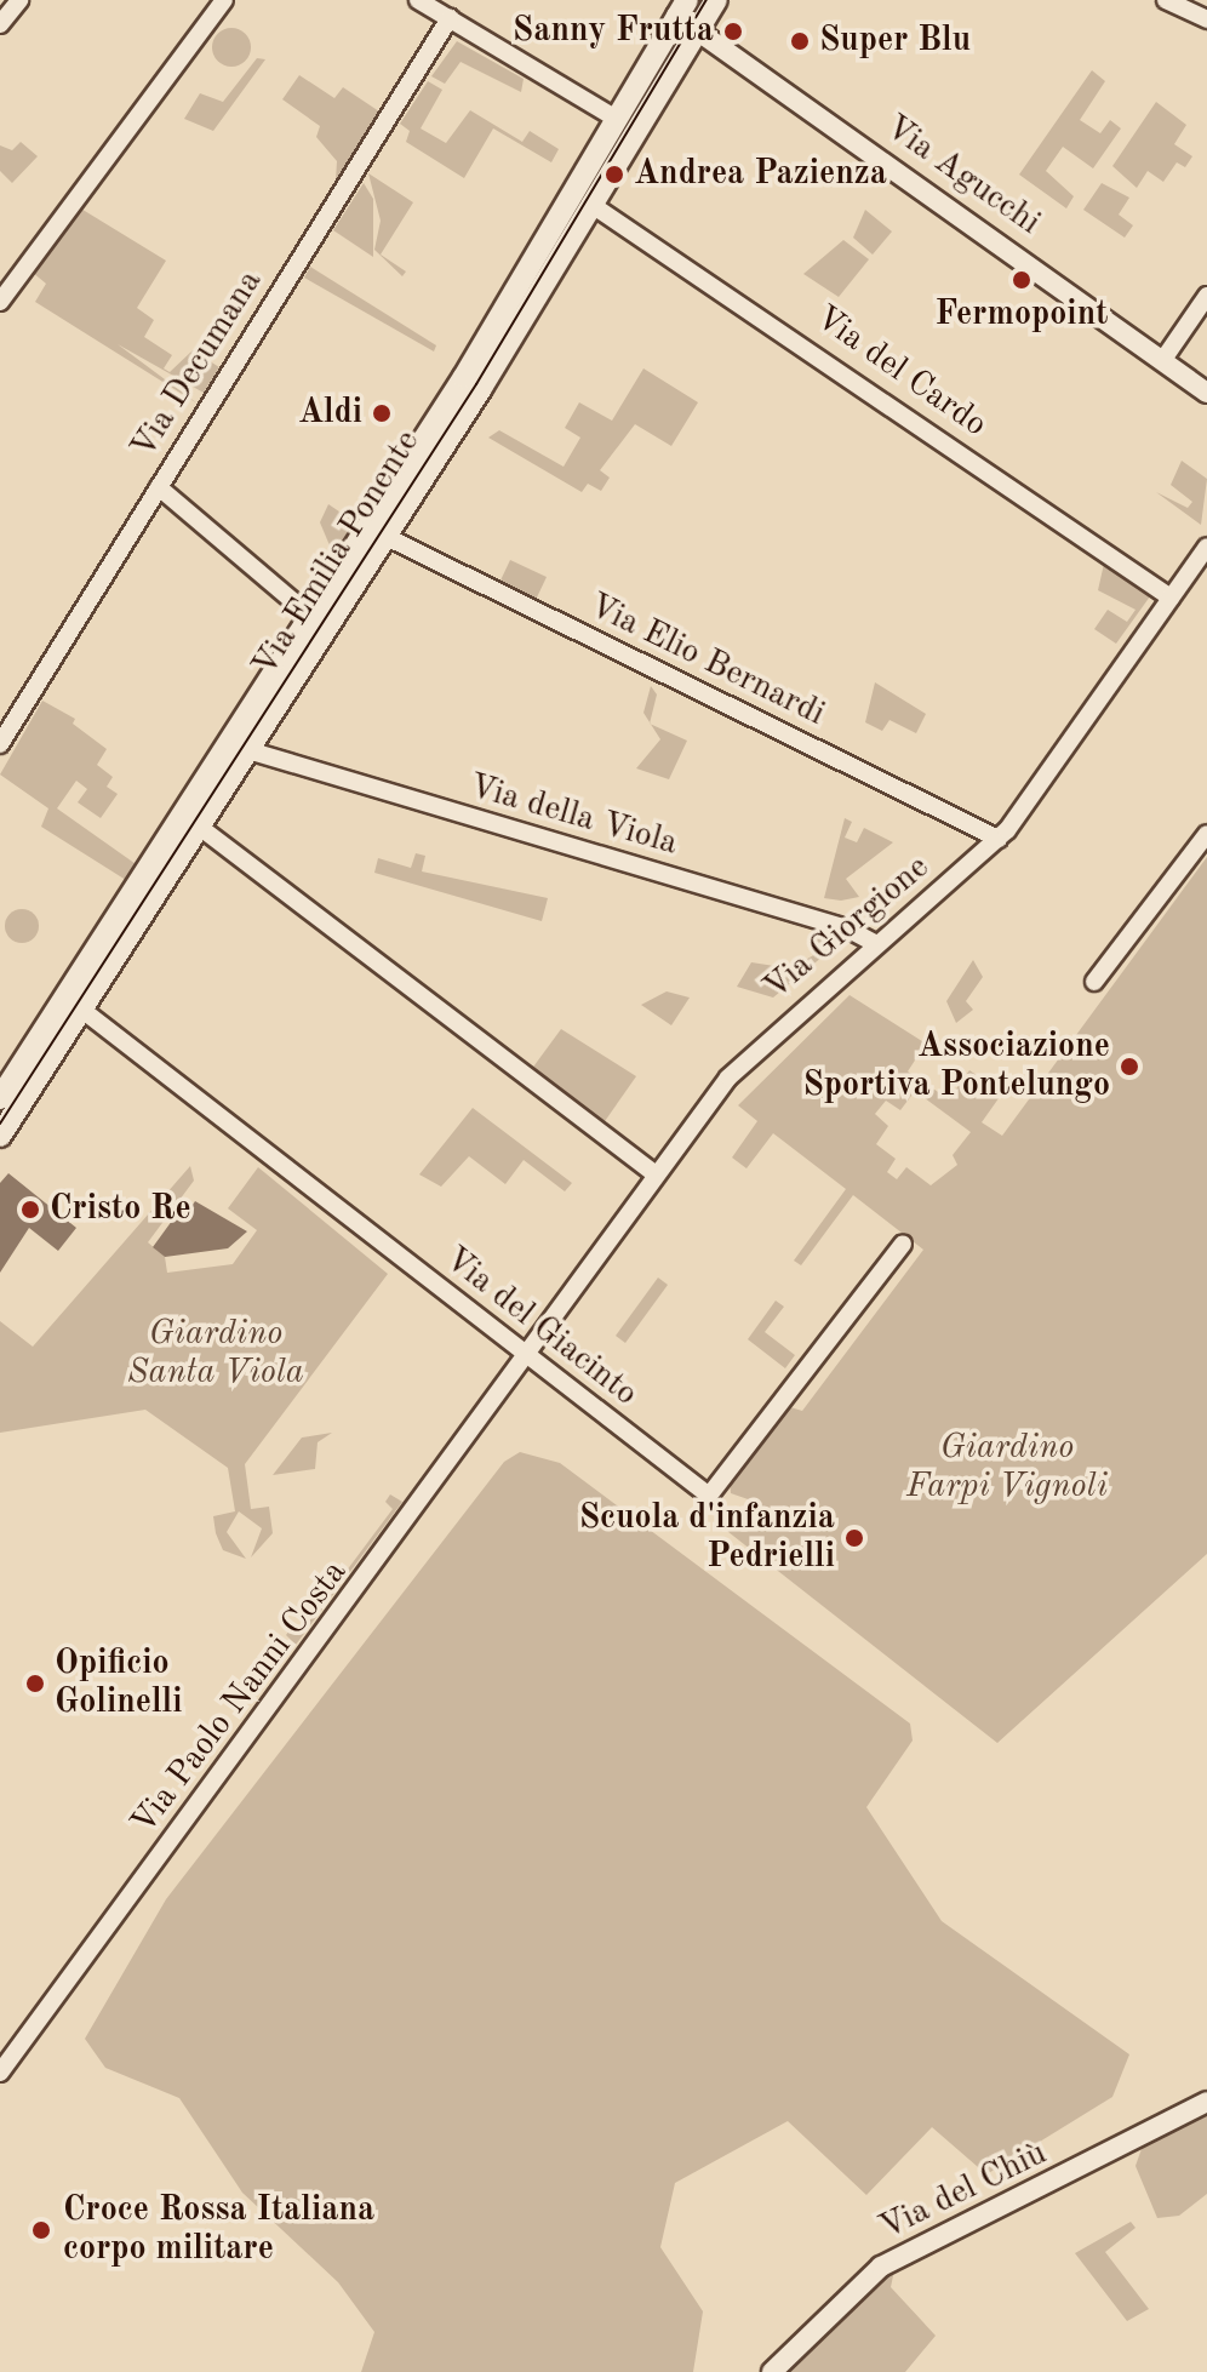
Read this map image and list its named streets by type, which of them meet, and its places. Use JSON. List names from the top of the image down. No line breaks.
{"streets":{"main road":["Via Emilia Ponente"],"street":["Via Agucchi","Via Decumana","Via del Cardo","Via Elio Bernardi","Via della Viola","Via Giorgione","Via del Giacinto","Via Paolo Nanni Costa","Via del Chiù"]},"crossings":[["Via Agucchi","Via Emilia Ponente"],["Via del Cardo","Via Emilia Ponente"],["Via del Cardo","Via Giorgione"],["Via Emilia Ponente","Via Elio Bernardi"],["Via Emilia Ponente","Via della Viola"],["Via Emilia Ponente","Via del Giacinto"],["Via Elio Bernardi","Via Giorgione"],["Via della Viola","Via Giorgione"],["Via Giorgione","Via del Giacinto"],["Via Giorgione","Via Paolo Nanni Costa"],["Via del Giacinto","Via Paolo Nanni Costa"]],"parks":["Giardino Santa Viola","Giardino Farpi Vignoli"],"places":["Sanny Frutta","Super Blu","Andrea Pazienza","Fermopoint","Aldi","Associazione Sportiva Pontelungo","Cristo Re","Scuola d'infanzia Pedrielli","Opificio Golinelli","Croce Rossa Italiana corpo militare"]}
